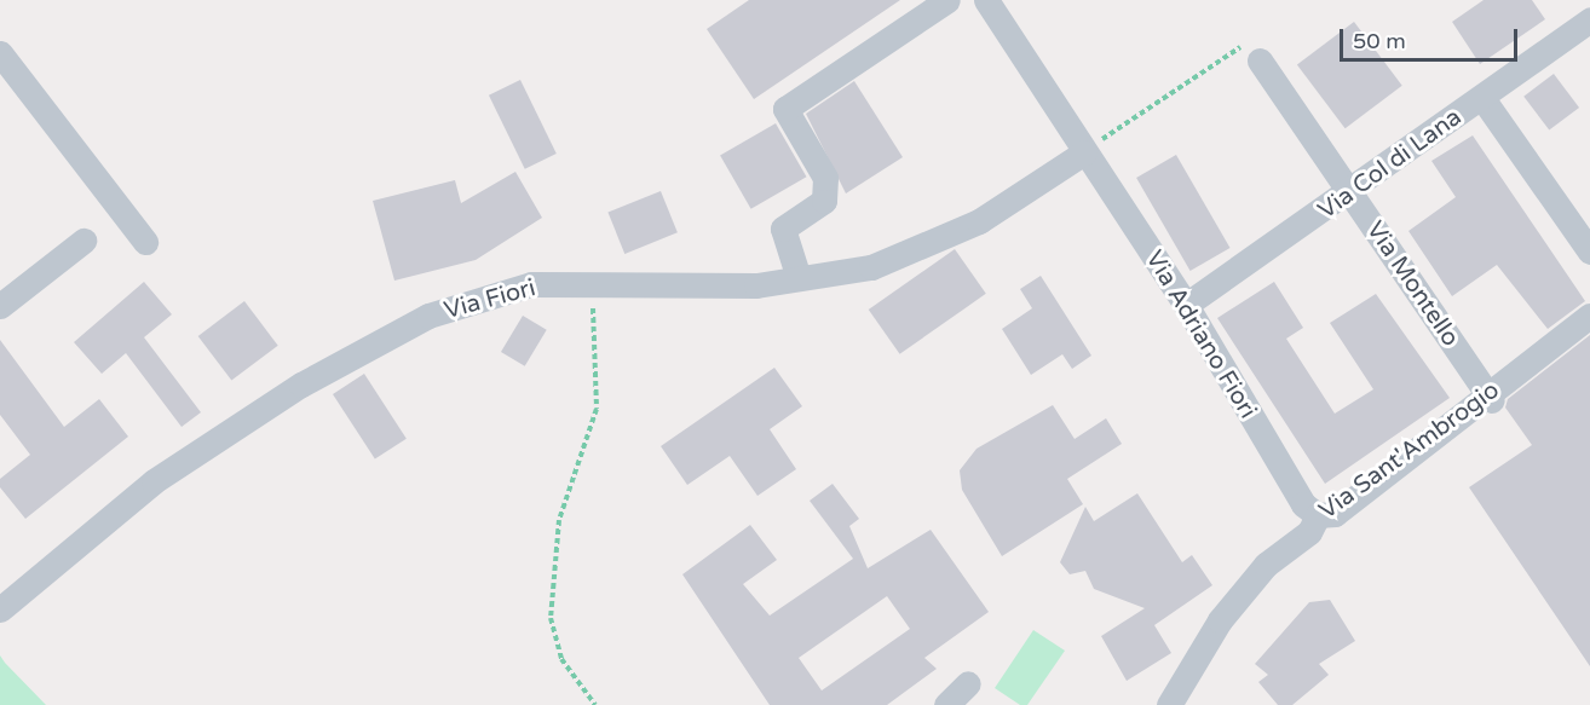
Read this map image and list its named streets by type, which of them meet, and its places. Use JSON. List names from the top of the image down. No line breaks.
{"streets":{"street":["Via Col di Lana","Via Montello","Via Fiori","Via Adriano Fiori","Via Sant'Ambrogio"]},"crossings":[["Via Col di Lana","Via Montello"],["Via Col di Lana","Via Adriano Fiori"],["Via Montello","Via Sant'Ambrogio"],["Via Fiori","Via Adriano Fiori"],["Via Adriano Fiori","Via Sant'Ambrogio"]],"scale_bar":"50 m"}
